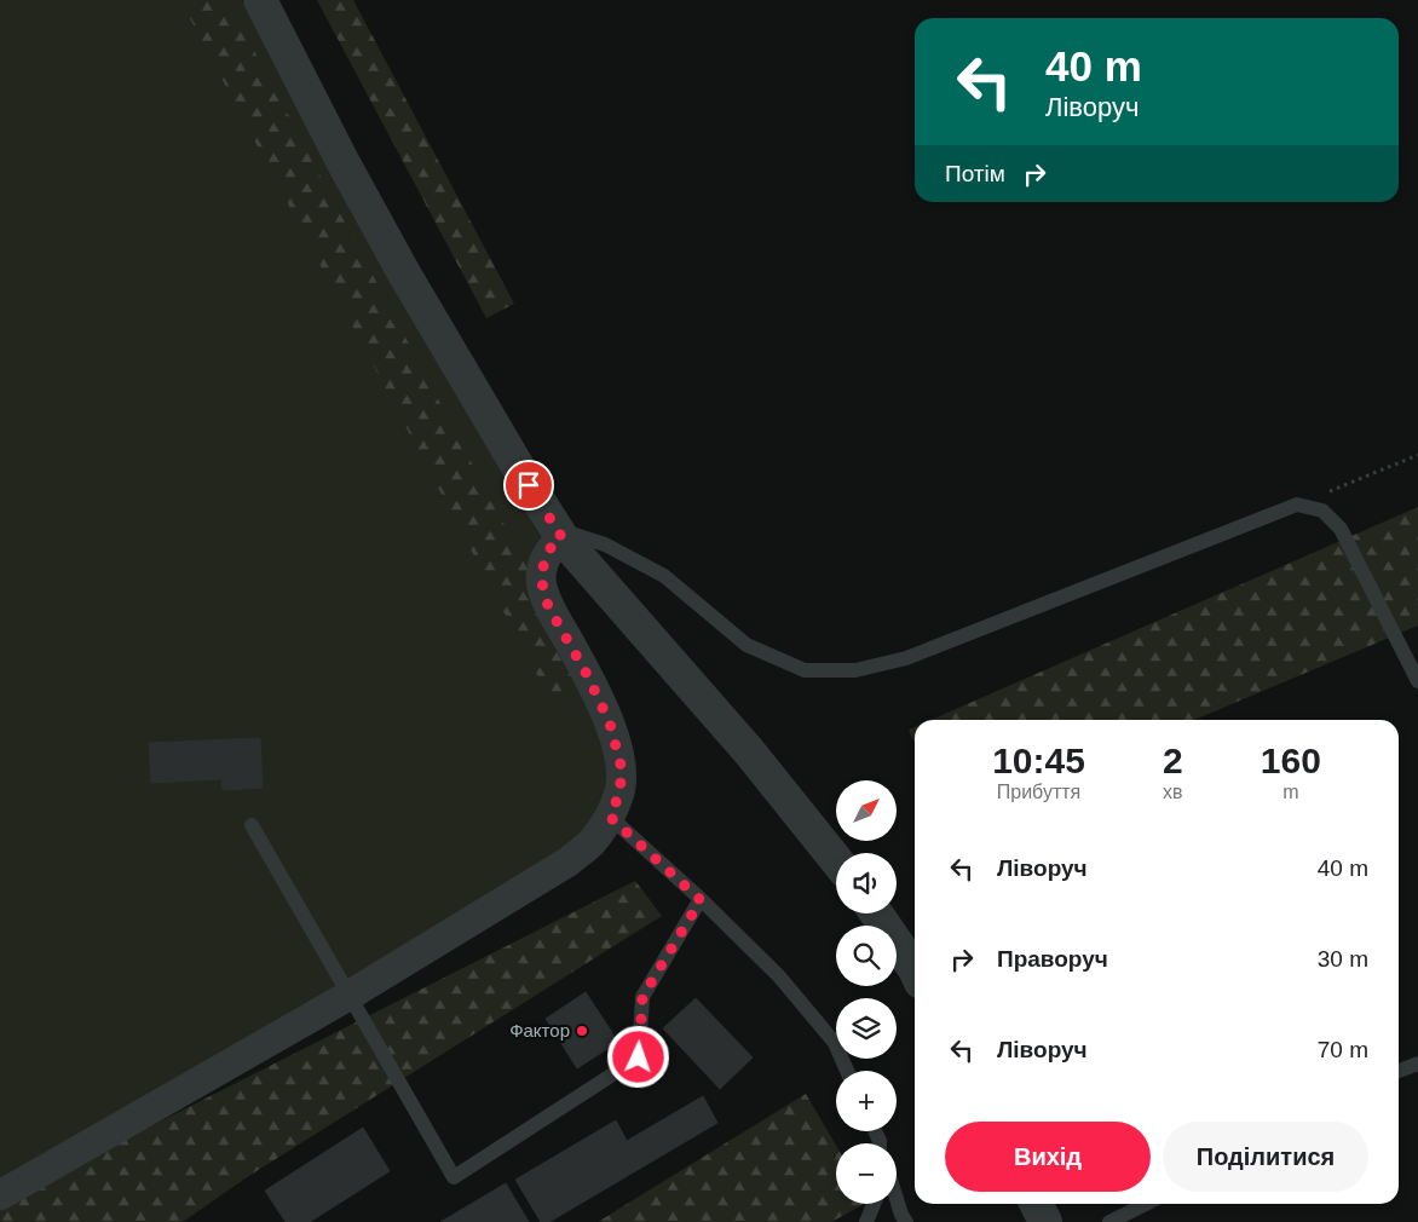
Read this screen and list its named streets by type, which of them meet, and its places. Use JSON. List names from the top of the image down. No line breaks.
{"places":["Фактор"],"north":"top right","page":{"turn":["40 m","Ліворуч"],"then":"Потім","eta":["10:45","Прибуття","2","хв","160","m"],"map_buttons":["+","−"],"list":[{"name":"Ліворуч","value":"40 m"},{"name":"Праворуч","value":"30 m"},{"name":"Ліворуч","value":"70 m"}],"buttons":["Вихід","Поділитися"]}}
